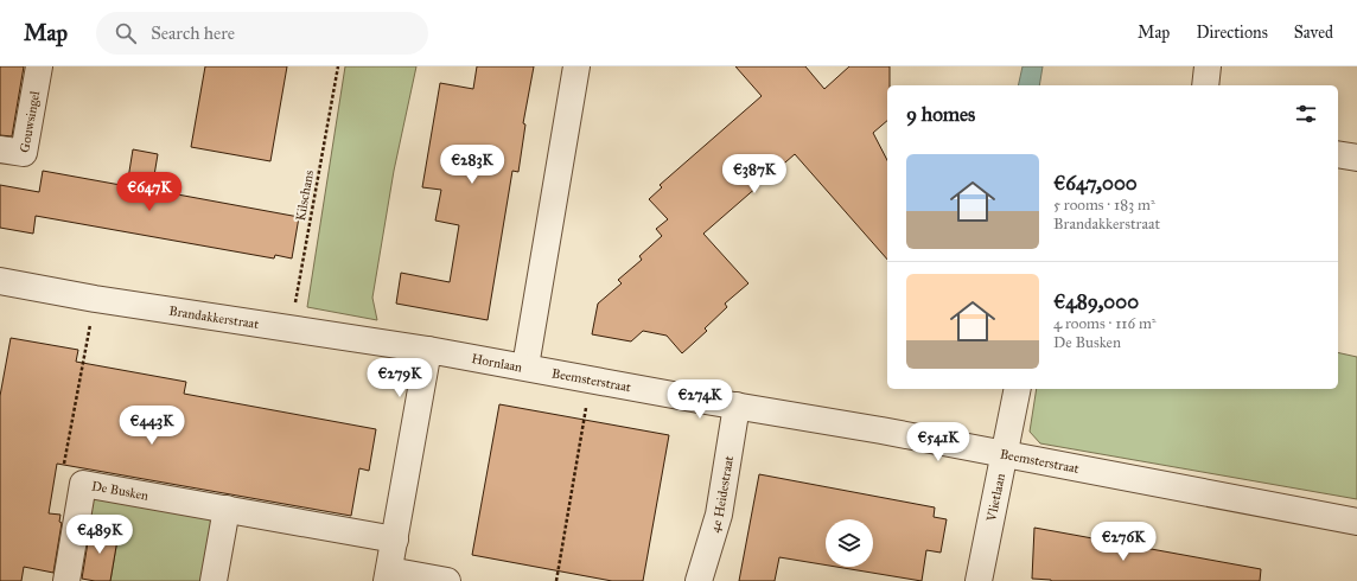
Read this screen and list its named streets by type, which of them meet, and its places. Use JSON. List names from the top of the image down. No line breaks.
{"streets":{"street":["Gouwsingel","Brandakkerstraat","Hornlaan","Beemsterstraat","De Busken","4e Heidestraat","Vlietlaan"],"path":["Kilschans"]},"crossings":[["Kilschans","Brandakkerstraat"],["Brandakkerstraat","Hornlaan"],["Hornlaan","Beemsterstraat"],["Beemsterstraat","4e Heidestraat"],["Beemsterstraat","Vlietlaan"]],"page":{"header":"Map","search":"Search here","nav":["Map","Directions","Saved"],"heading":"9 homes","list":[{"name":"€647,000","note":"5 rooms · 183 m² · Brandakkerstraat"},{"name":"€489,000","note":"4 rooms · 116 m² · De Busken"}],"price":["€283K","€387K","€647K","€279K","€274K","€443K","€541K","€489K","€276K"]}}
